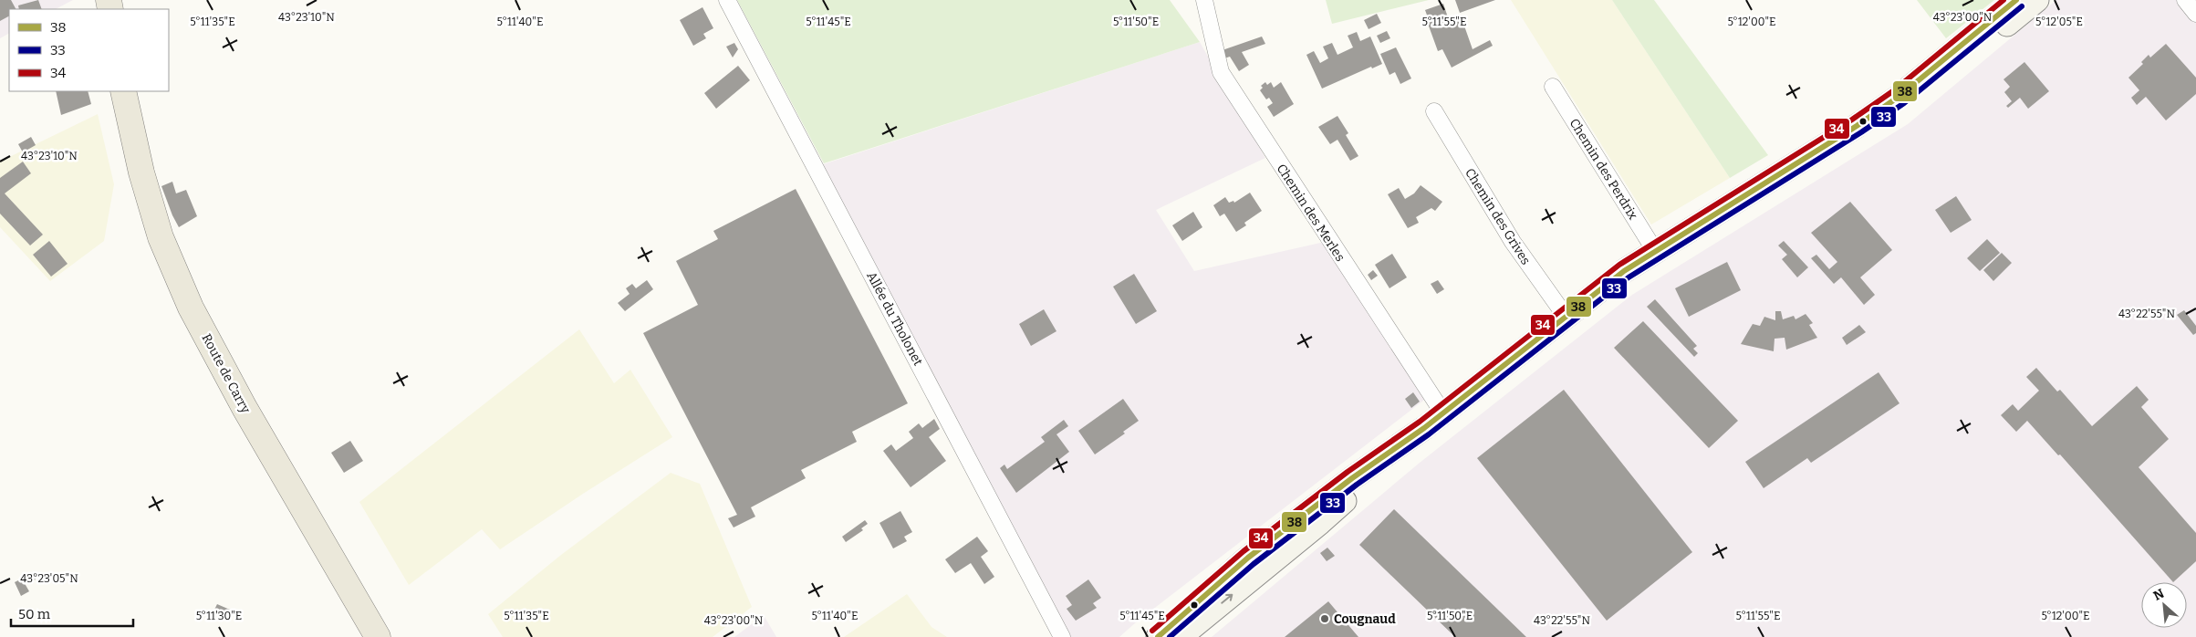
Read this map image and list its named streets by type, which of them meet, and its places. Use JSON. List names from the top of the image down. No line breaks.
{"streets":{"main road":["Route de Carry"],"street":["Chemin des Perdrix","Chemin des Merles","Chemin des Grives","Allée du Tholonet"]},"places":["Cougnaud"],"lines":["transit line 38","transit line 34","transit line 33"],"legend":["38","33","34"],"scale_bar":"50 m","north":"top left","coordinates":["43°23'10\"N","43°23'00\"N","5°11'35\"E","5°11'40\"E","5°11'45\"E","5°11'50\"E","5°11'55\"E","5°12'00\"E","5°12'05\"E","43°22'55\"N","43°23'05\"N","5°11'30\"E"]}
